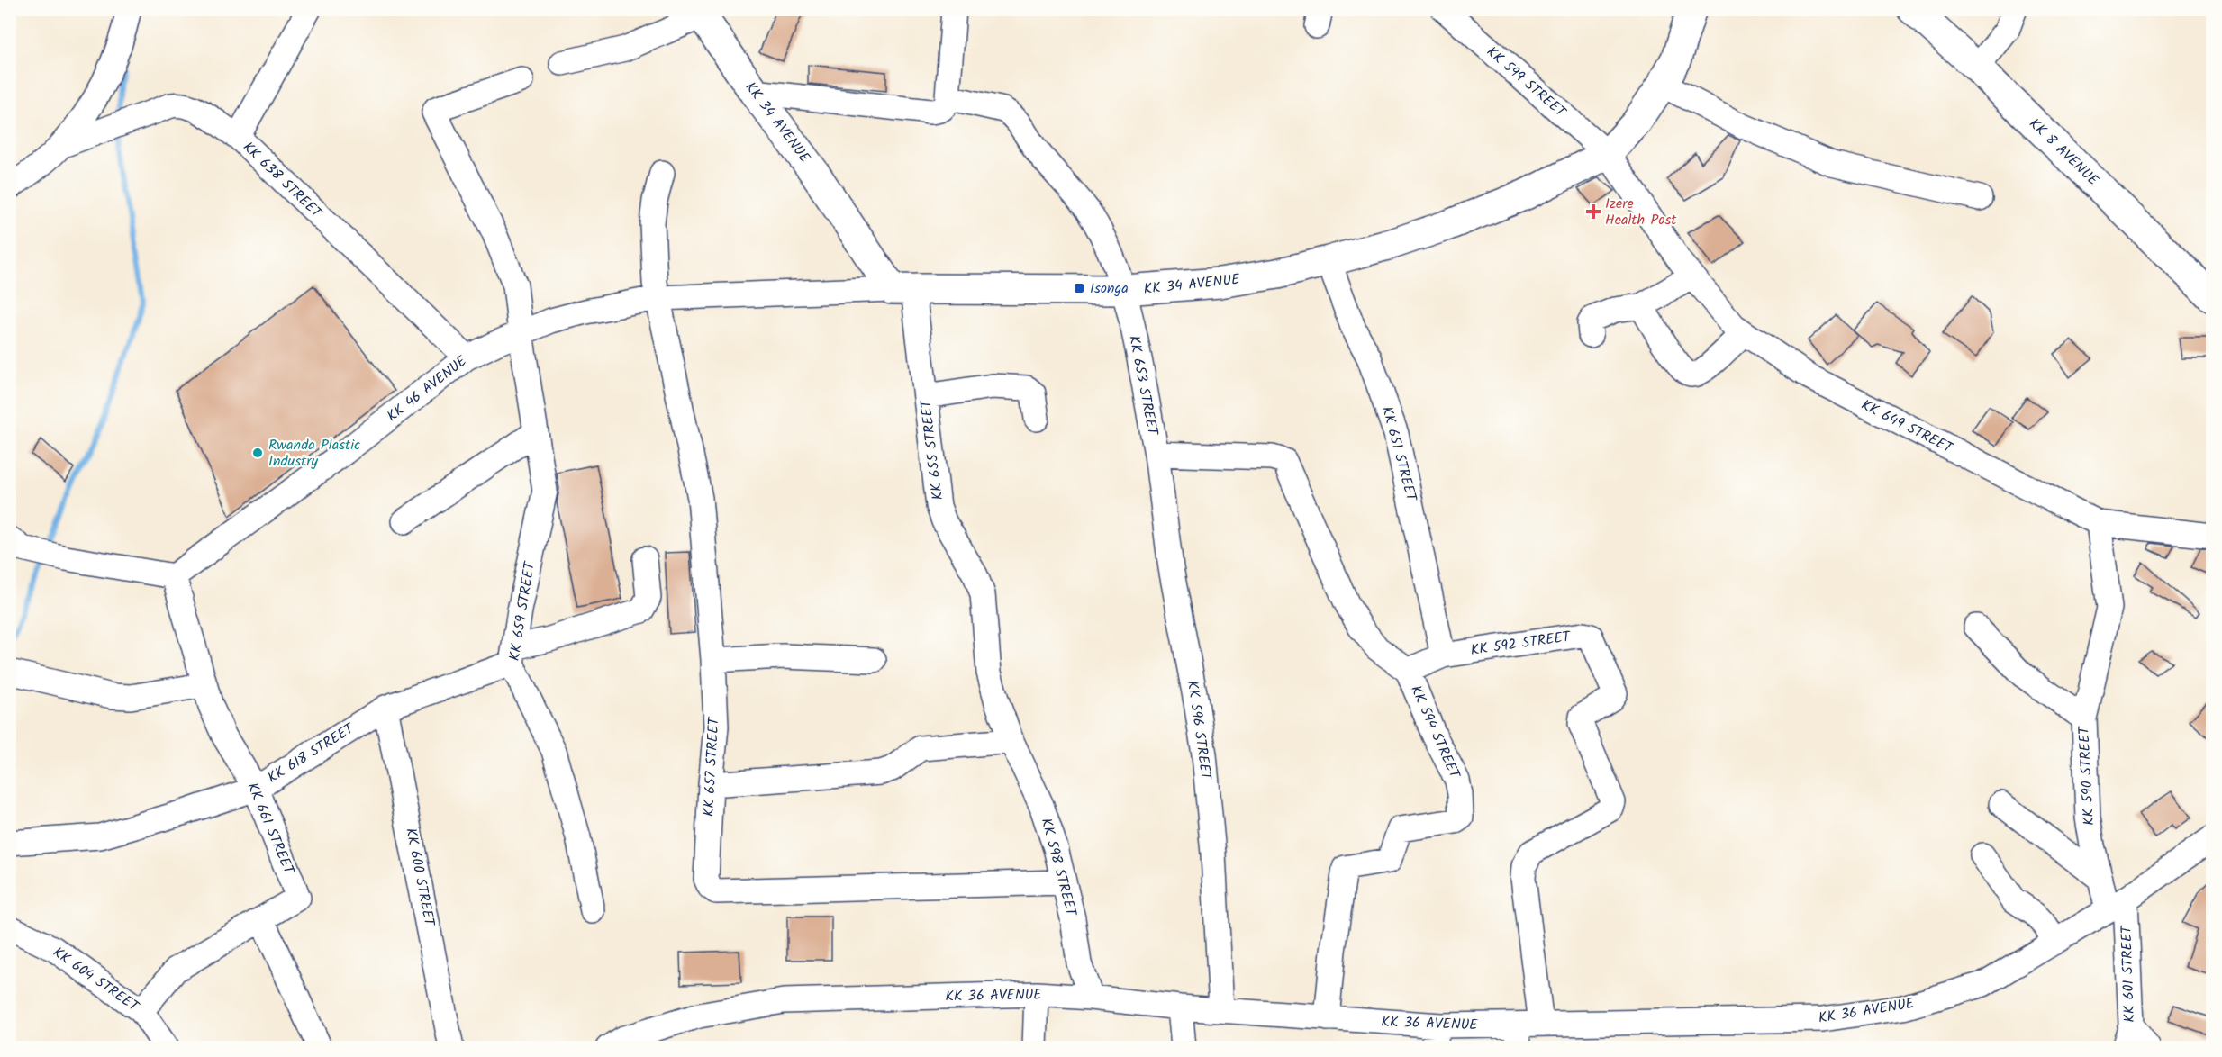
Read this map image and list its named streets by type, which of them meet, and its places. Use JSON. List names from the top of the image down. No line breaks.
{"streets":{"main road":["KK 34 AVENUE","KK 8 AVENUE"],"street":["KK 599 STREET","KK 638 STREET","KK 653 STREET","KK 46 AVENUE","KK 649 STREET","KK 655 STREET","KK 651 STREET","KK 659 STREET","KK 592 STREET","KK 596 STREET","KK 594 STREET","KK 618 STREET","KK 657 STREET","KK 590 STREET","KK 661 STREET","KK 598 STREET","KK 600 STREET","KK 601 STREET","KK 604 STREET","KK 36 AVENUE"]},"crossings":[["KK 599 STREET","KK 34 AVENUE"],["KK 599 STREET","KK 649 STREET"],["KK 34 AVENUE","KK 653 STREET"],["KK 34 AVENUE","KK 46 AVENUE"],["KK 34 AVENUE","KK 649 STREET"],["KK 34 AVENUE","KK 655 STREET"],["KK 34 AVENUE","KK 651 STREET"],["KK 638 STREET","KK 46 AVENUE"],["KK 653 STREET","KK 596 STREET"],["KK 653 STREET","KK 594 STREET"],["KK 46 AVENUE","KK 655 STREET"],["KK 46 AVENUE","KK 659 STREET"],["KK 46 AVENUE","KK 657 STREET"],["KK 46 AVENUE","KK 661 STREET"],["KK 655 STREET","KK 598 STREET"],["KK 651 STREET","KK 592 STREET"],["KK 659 STREET","KK 618 STREET"],["KK 592 STREET","KK 594 STREET"],["KK 592 STREET","KK 36 AVENUE"],["KK 596 STREET","KK 36 AVENUE"],["KK 594 STREET","KK 36 AVENUE"],["KK 618 STREET","KK 661 STREET"],["KK 618 STREET","KK 600 STREET"],["KK 657 STREET","KK 598 STREET"],["KK 590 STREET","KK 601 STREET"],["KK 590 STREET","KK 36 AVENUE"],["KK 661 STREET","KK 604 STREET"],["KK 598 STREET","KK 36 AVENUE"],["KK 601 STREET","KK 36 AVENUE"]],"places":{"health":["Izere Health Post"],"transit":["Isonga"],"other":["Rwanda Plastic Industry"]}}
